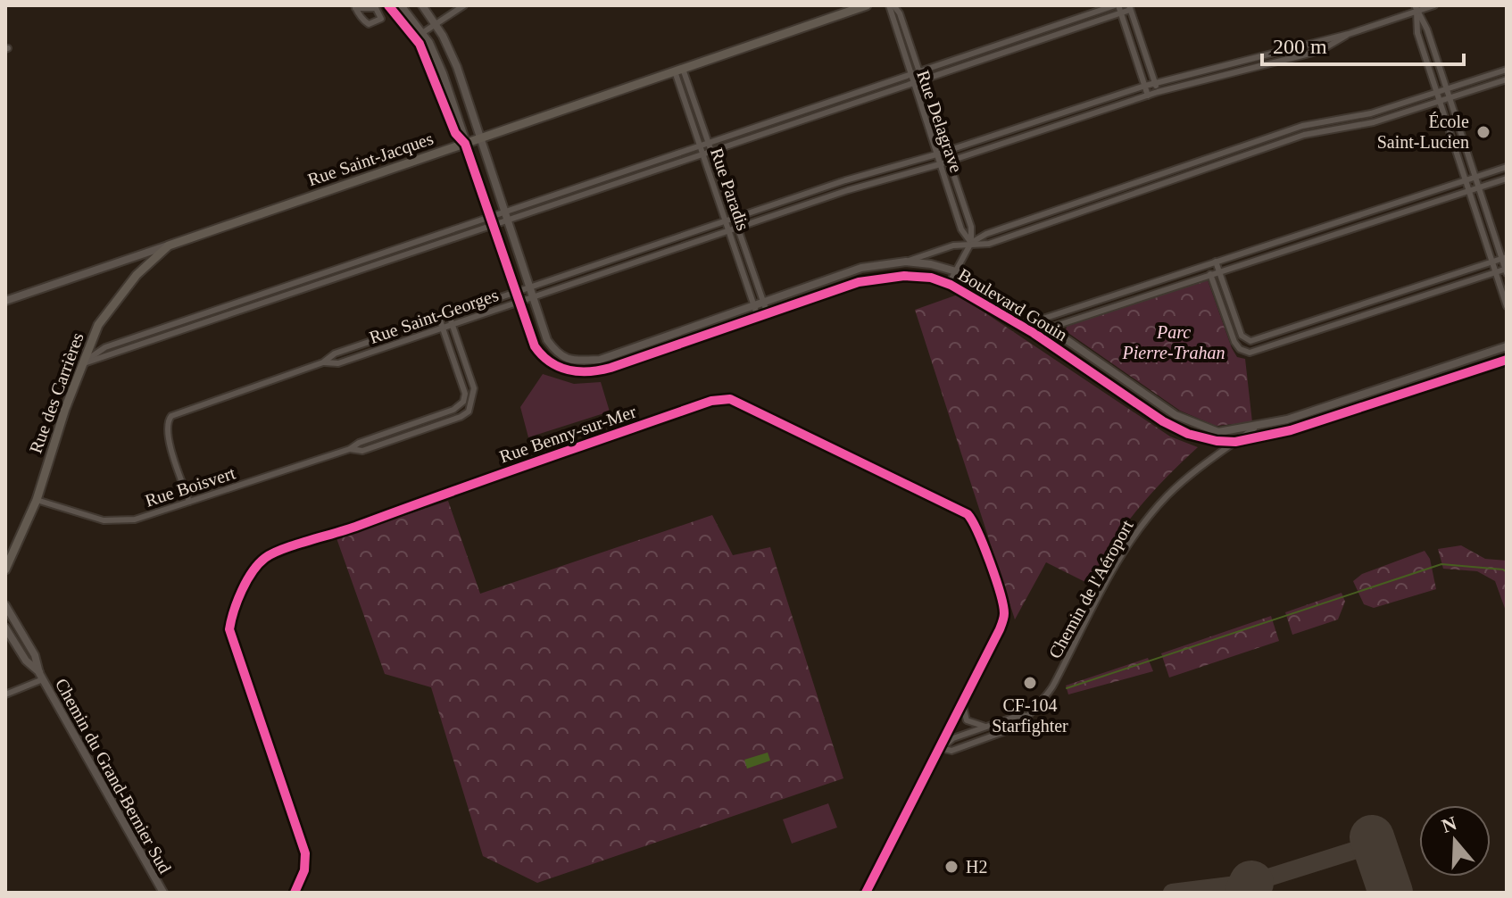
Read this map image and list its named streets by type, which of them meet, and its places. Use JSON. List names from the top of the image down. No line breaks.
{"streets":{"main road":["Rue Saint-Jacques","Rue des Carrières"],"street":["Rue Delagrave","Rue Paradis","Boulevard Gouin","Rue Saint-Georges","Rue Benny-sur-Mer","Rue Boisvert","Chemin de l'Aéroport","Chemin du Grand-Bernier Sud"]},"crossings":[["Rue Delagrave","Rue Saint-Georges"],["Rue Saint-Jacques","Rue Paradis"],["Rue Saint-Jacques","Rue des Carrières"],["Rue Paradis","Boulevard Gouin"],["Rue Paradis","Rue Saint-Georges"],["Boulevard Gouin","Chemin de l'Aéroport"],["Rue Saint-Georges","Rue Boisvert"],["Rue des Carrières","Rue Boisvert"],["Rue Benny-sur-Mer","Chemin de l'Aéroport"]],"parks":["Parc Pierre-Trahan"],"places":["École Saint-Lucien","CF-104 Starfighter","H2"],"scale_bar":"200 m","north":"top"}
